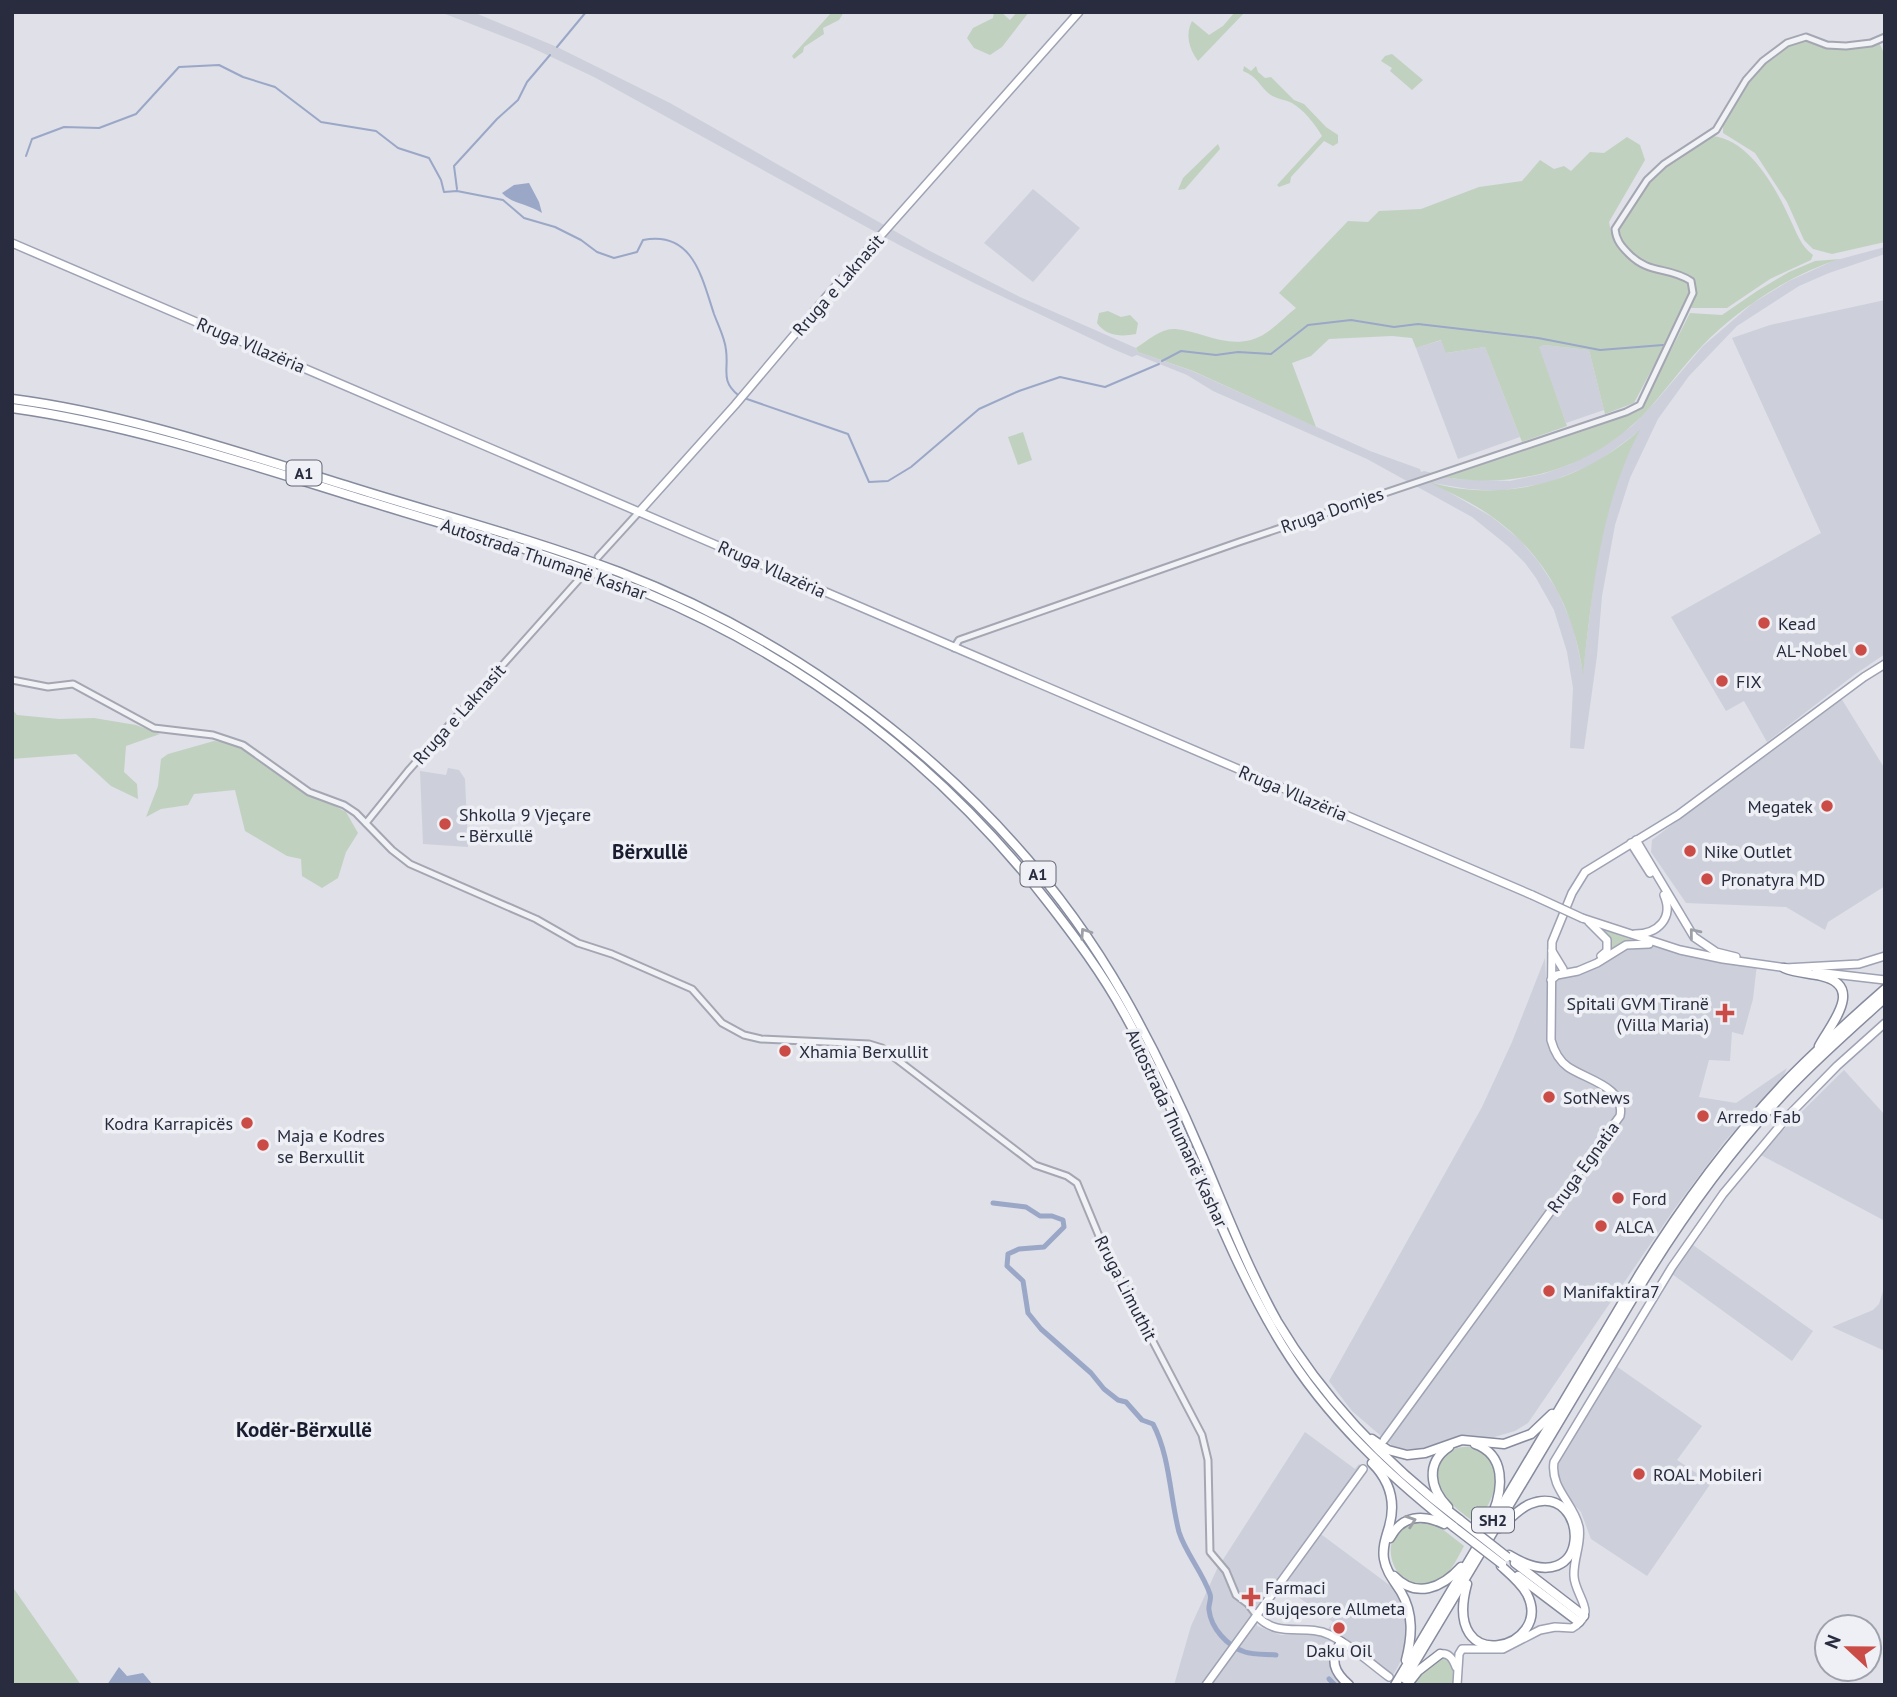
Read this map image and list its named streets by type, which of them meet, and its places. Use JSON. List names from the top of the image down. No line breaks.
{"streets":{"highway":["A1","Autostrada Thumanë Kashar","SH2"],"main road":["Rruga e Laknasit","Rruga Vllazëria","Rruga Egnatia"],"street":["Rruga Domjes","Rruga Limuthit"]},"crossings":[["Rruga e Laknasit","Rruga Vllazëria"],["Rruga e Laknasit","Rruga Limuthit"],["Rruga Vllazëria","Rruga Domjes"],["Autostrada Thumanë Kashar","SH2"]],"districts":["Bërxullë","Kodër-Bërxullë"],"places":{"other":["Kead","AL-Nobel","FIX","Megatek","Shkolla 9 Vjeçare - Bërxullë","Nike Outlet","Pronatyra MD","Xhamia Berxullit","SotNews","Arredo Fab","Kodra Karrapicës","Maja e Kodres se Berxullit","Ford","ALCA","Manifaktira7","ROAL Mobileri","Daku Oil"],"health":["Spitali GVM Tiranë (Villa Maria)","Farmaci Bujqesore Allmeta"]},"north":"left"}
